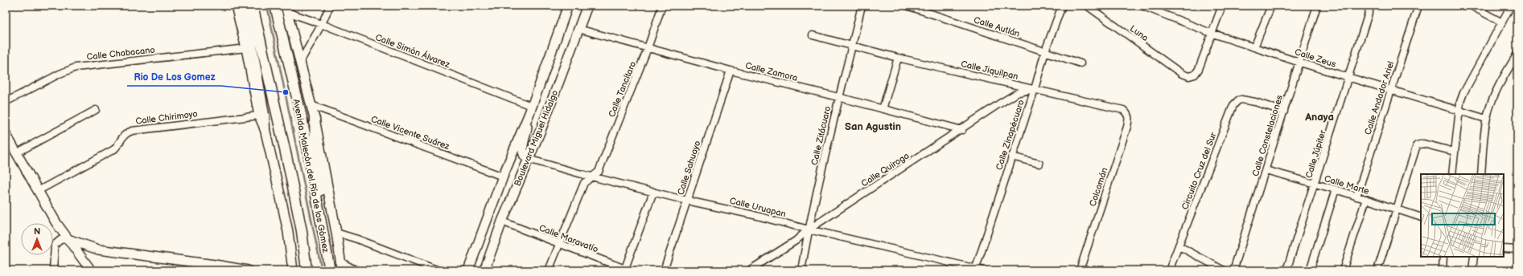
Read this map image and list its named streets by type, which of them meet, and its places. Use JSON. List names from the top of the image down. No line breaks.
{"streets":{"main road":["Avenida Malecón del Río de los Gómez"],"street":["Calle Autlán","Luna","Calle Simón Álvarez","Calle Chabacano","Calle Zeus","Calle Jiquilpan","Calle Zamora","Calle Tancítaro","Calle Andador Ariel","Calle Chirimoyo","Calle Vicente Suárez","Calle Zinapécuaro","Calle Zitácuaro","Calle Constelaciones","Boulevard Miguel Hidalgo","Calle Júpiter","Calle Sahuayo","Calle Quiroga","Circuito Cruz del Sur","Calle Marte","Colcomán","Calle Uruapan","Calle Maravatío"]},"crossings":[["Calle Autlán","Calle Zinapécuaro"],["Luna","Calle Zeus"],["Calle Simón Álvarez","Boulevard Miguel Hidalgo"],["Calle Simón Álvarez","Avenida Malecón del Río de los Gómez"],["Calle Zeus","Calle Andador Ariel"],["Calle Zeus","Calle Constelaciones"],["Calle Zeus","Calle Júpiter"],["Calle Jiquilpan","Calle Zinapécuaro"],["Calle Jiquilpan","Calle Zitácuaro"],["Calle Jiquilpan","Calle Quiroga"],["Calle Jiquilpan","Colcomán"],["Calle Zamora","Calle Tancítaro"],["Calle Zamora","Calle Zitácuaro"],["Calle Zamora","Boulevard Miguel Hidalgo"],["Calle Zamora","Calle Sahuayo"],["Calle Zamora","Calle Quiroga"],["Calle Tancítaro","Calle Uruapan"],["Calle Tancítaro","Calle Maravatío"],["Calle Andador Ariel","Calle Marte"],["Calle Vicente Suárez","Boulevard Miguel Hidalgo"],["Calle Vicente Suárez","Avenida Malecón del Río de los Gómez"],["Calle Zinapécuaro","Calle Quiroga"],["Calle Zinapécuaro","Calle Uruapan"],["Calle Zitácuaro","Calle Quiroga"],["Calle Zitácuaro","Calle Uruapan"],["Calle Constelaciones","Circuito Cruz del Sur"],["Calle Constelaciones","Calle Marte"],["Boulevard Miguel Hidalgo","Calle Uruapan"],["Boulevard Miguel Hidalgo","Calle Maravatío"],["Calle Júpiter","Calle Marte"],["Calle Sahuayo","Calle Uruapan"],["Calle Quiroga","Calle Uruapan"]],"districts":["Anaya","San Agustin"],"places":["Rio De Los Gomez"],"north":"top"}
